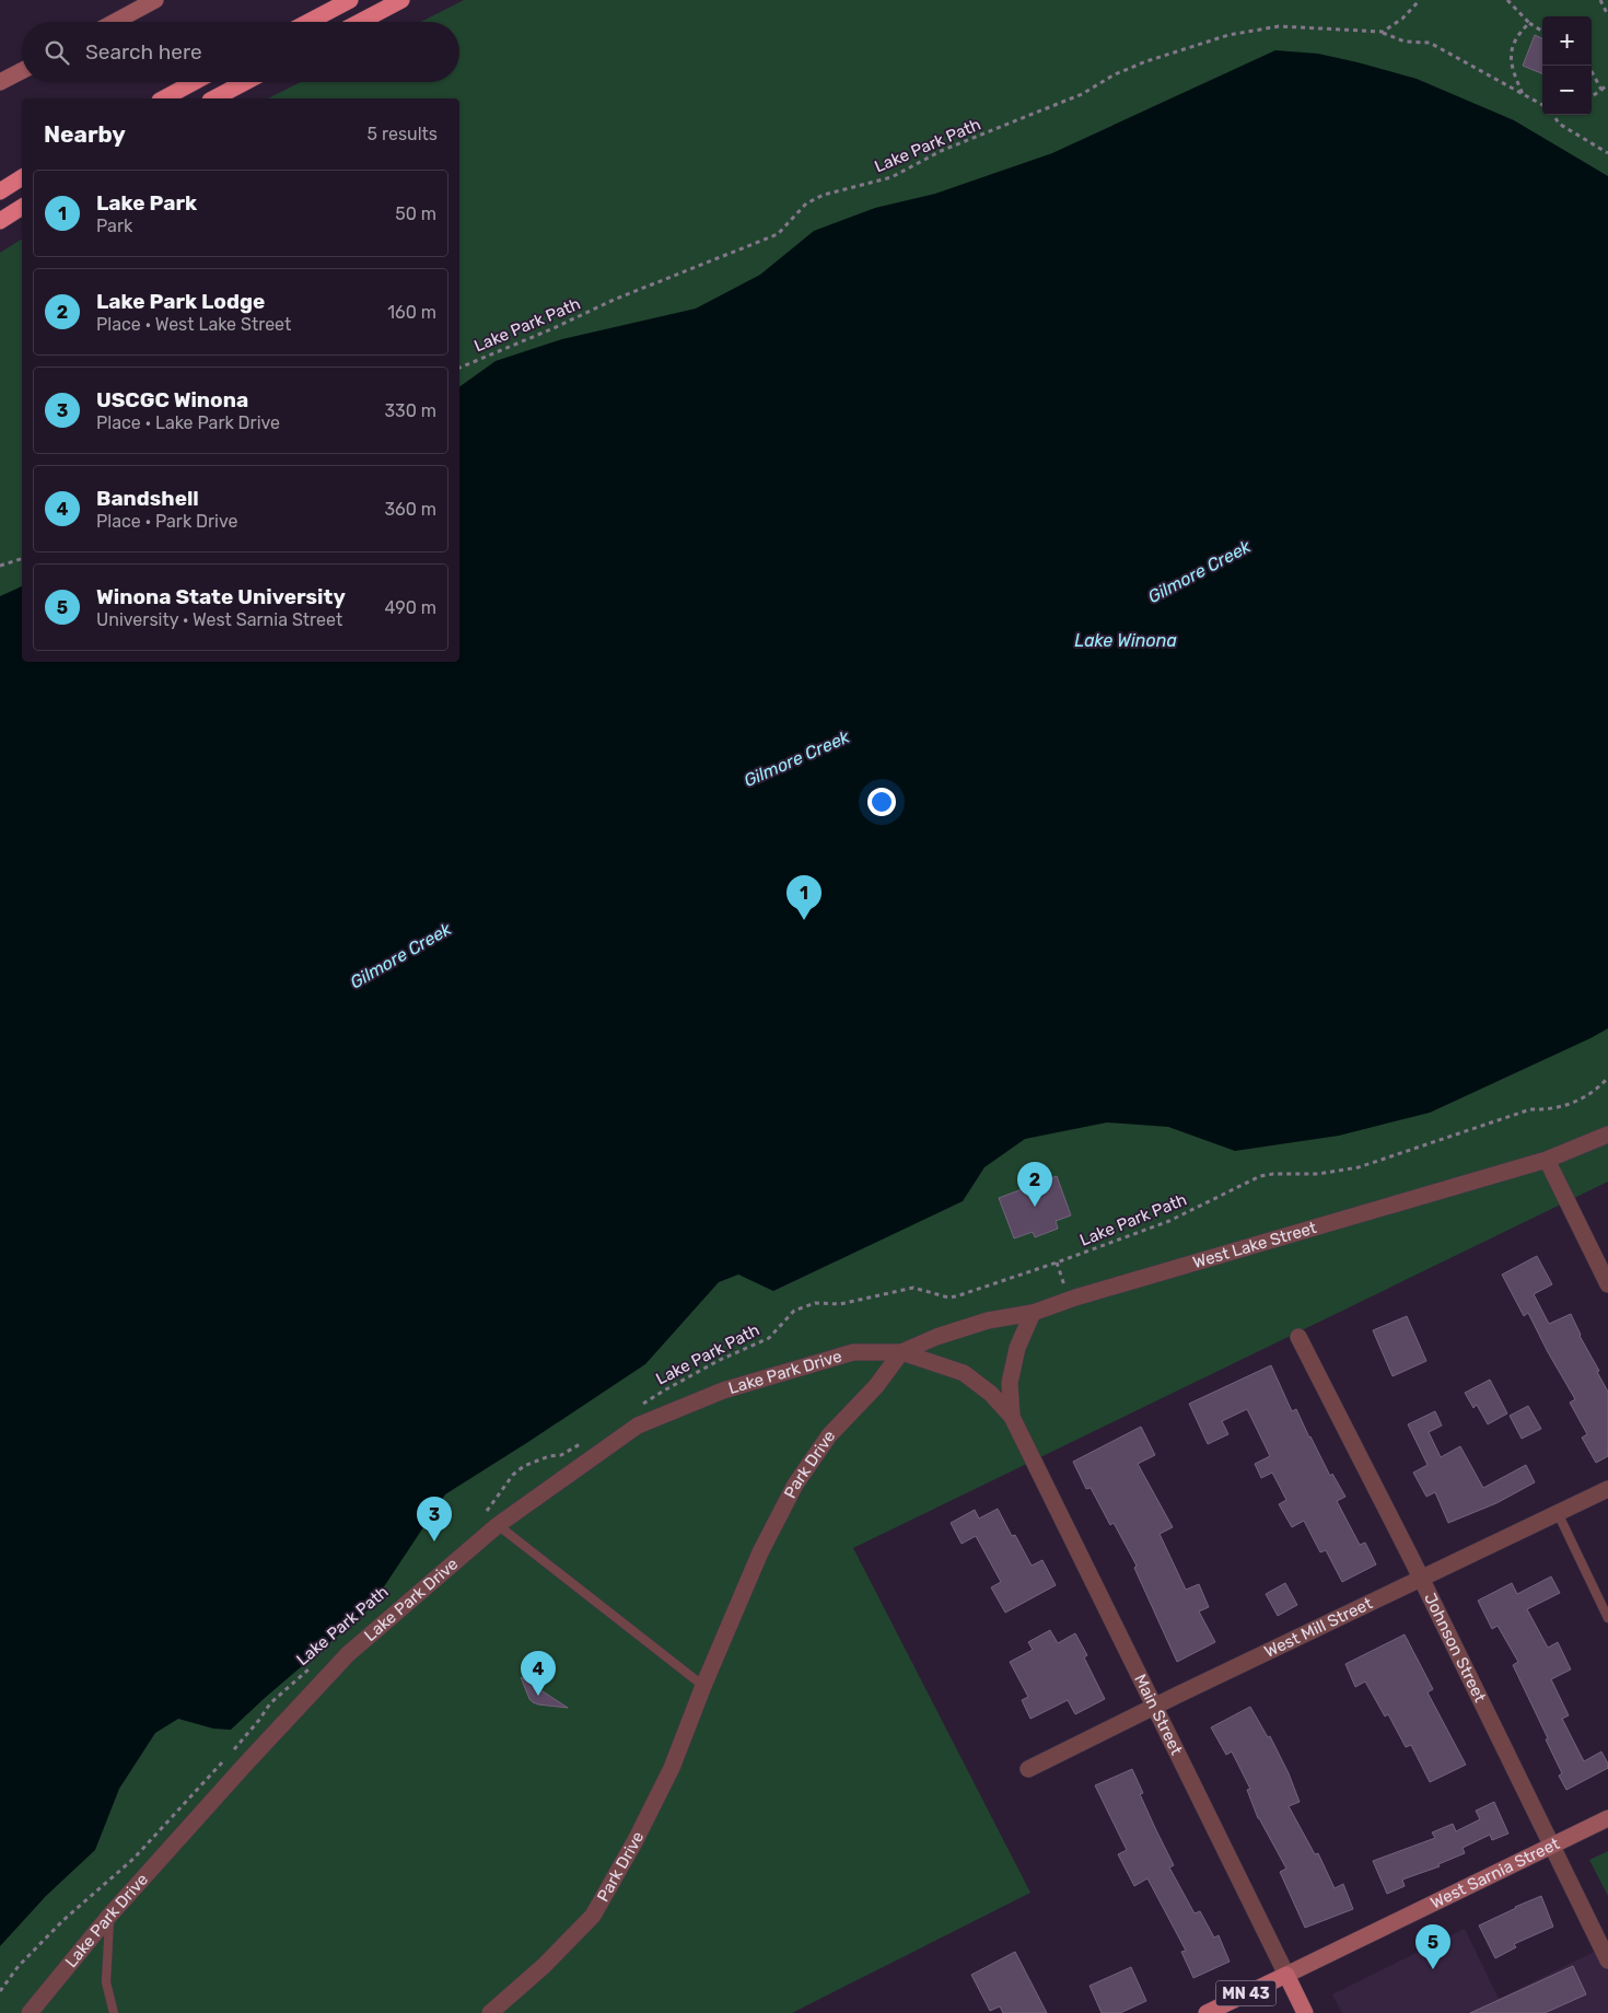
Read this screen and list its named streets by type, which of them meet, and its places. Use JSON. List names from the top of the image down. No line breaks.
{"streets":{"main road":["Main Street","West Sarnia Street","MN 43"],"street":["West Lake Street","Lake Park Drive","Park Drive","West Mill Street","Johnson Street"],"path":["Lake Park Path"]},"crossings":[["West Lake Street","Lake Park Drive"],["West Lake Street","Park Drive"],["West Lake Street","Main Street"],["Lake Park Drive","Park Drive"],["Lake Park Drive","Main Street"],["Park Drive","Main Street"],["West Mill Street","Johnson Street"],["West Mill Street","Main Street"],["Johnson Street","West Sarnia Street"],["Main Street","West Sarnia Street"]],"water":["Gilmore Creek","Lake Winona"],"page":{"map_buttons":["+","−"],"search":"Search here","heading":["Nearby","5 results"],"list":[{"mark":"1","name":"Lake Park","note":"Park","value":"50 m"},{"mark":"2","name":"Lake Park Lodge","note":"Place · West Lake Street","value":"160 m"},{"mark":"3","name":"USCGC Winona","note":"Place · Lake Park Drive","value":"330 m"},{"mark":"4","name":"Bandshell","note":"Place · Park Drive","value":"360 m"},{"mark":"5","name":"Winona State University","note":"University · West Sarnia Street","value":"490 m"}],"pins":["1","2","3","4","5"]}}
